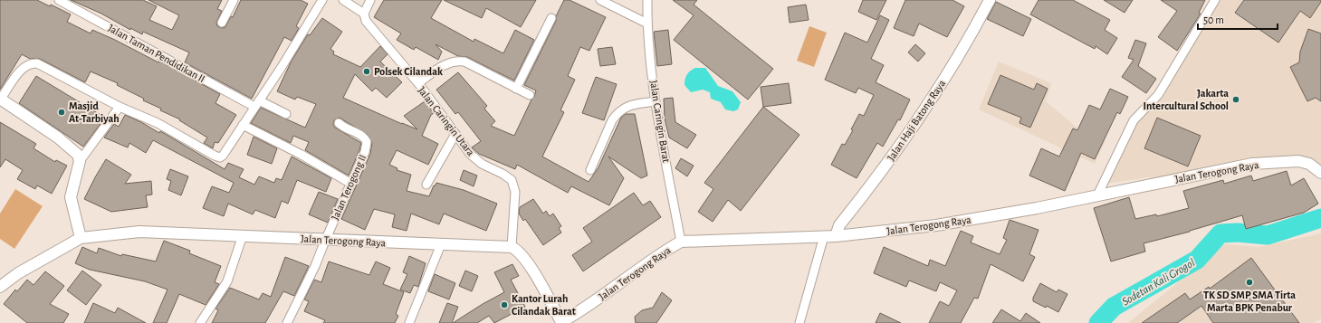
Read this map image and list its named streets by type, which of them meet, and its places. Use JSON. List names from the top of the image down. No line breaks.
{"streets":{"street":["Jalan Taman Pendidikan II","Jalan Haji Batong Raya","Jalan Caringin Utara","Jalan Caringin Barat","Jalan Terogong Raya","Jalan Terogong II"]},"crossings":[["Jalan Haji Batong Raya","Jalan Terogong Raya"],["Jalan Caringin Utara","Jalan Terogong Raya"],["Jalan Caringin Barat","Jalan Terogong Raya"],["Jalan Terogong Raya","Jalan Terogong II"]],"water":["Sodetan Kali Grogol"],"places":["Polsek Cilandak","Jakarta Intercultural School","Masjid At-Tarbiyah","TK SD SMP SMA Tirta Marta BPK Penabur","Kantor Lurah Cilandak Barat"],"scale_bar":"50 m"}
